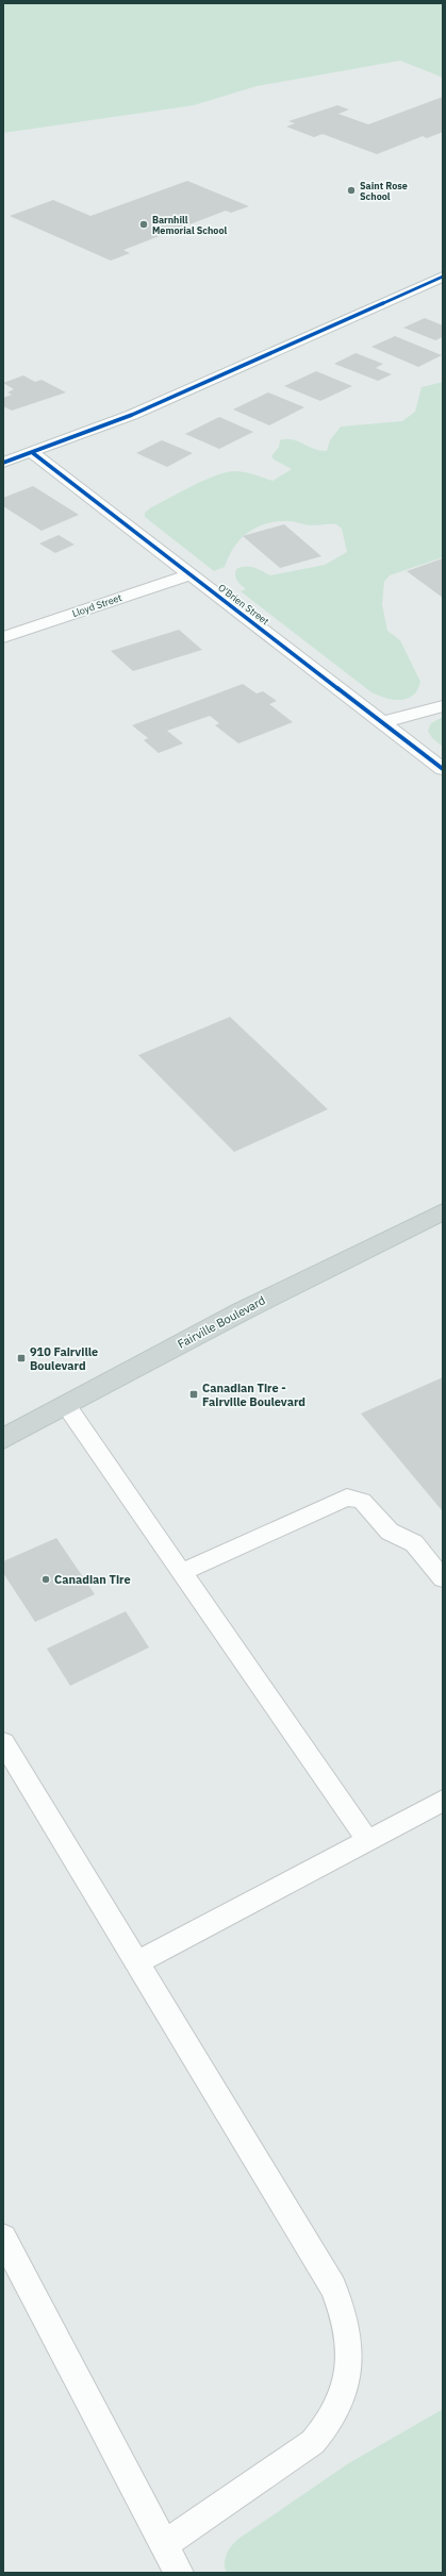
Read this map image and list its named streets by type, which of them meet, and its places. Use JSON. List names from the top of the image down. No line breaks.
{"streets":{"main road":["Fairville Boulevard"],"street":["O'Brien Street","Lloyd Street"]},"crossings":[["O'Brien Street","Lloyd Street"]],"places":{"other":["Saint Rose School","Barnhill Memorial School","Canadian Tire"],"transit":["910 Fairville Boulevard","Canadian Tire - Fairville Boulevard"]}}
